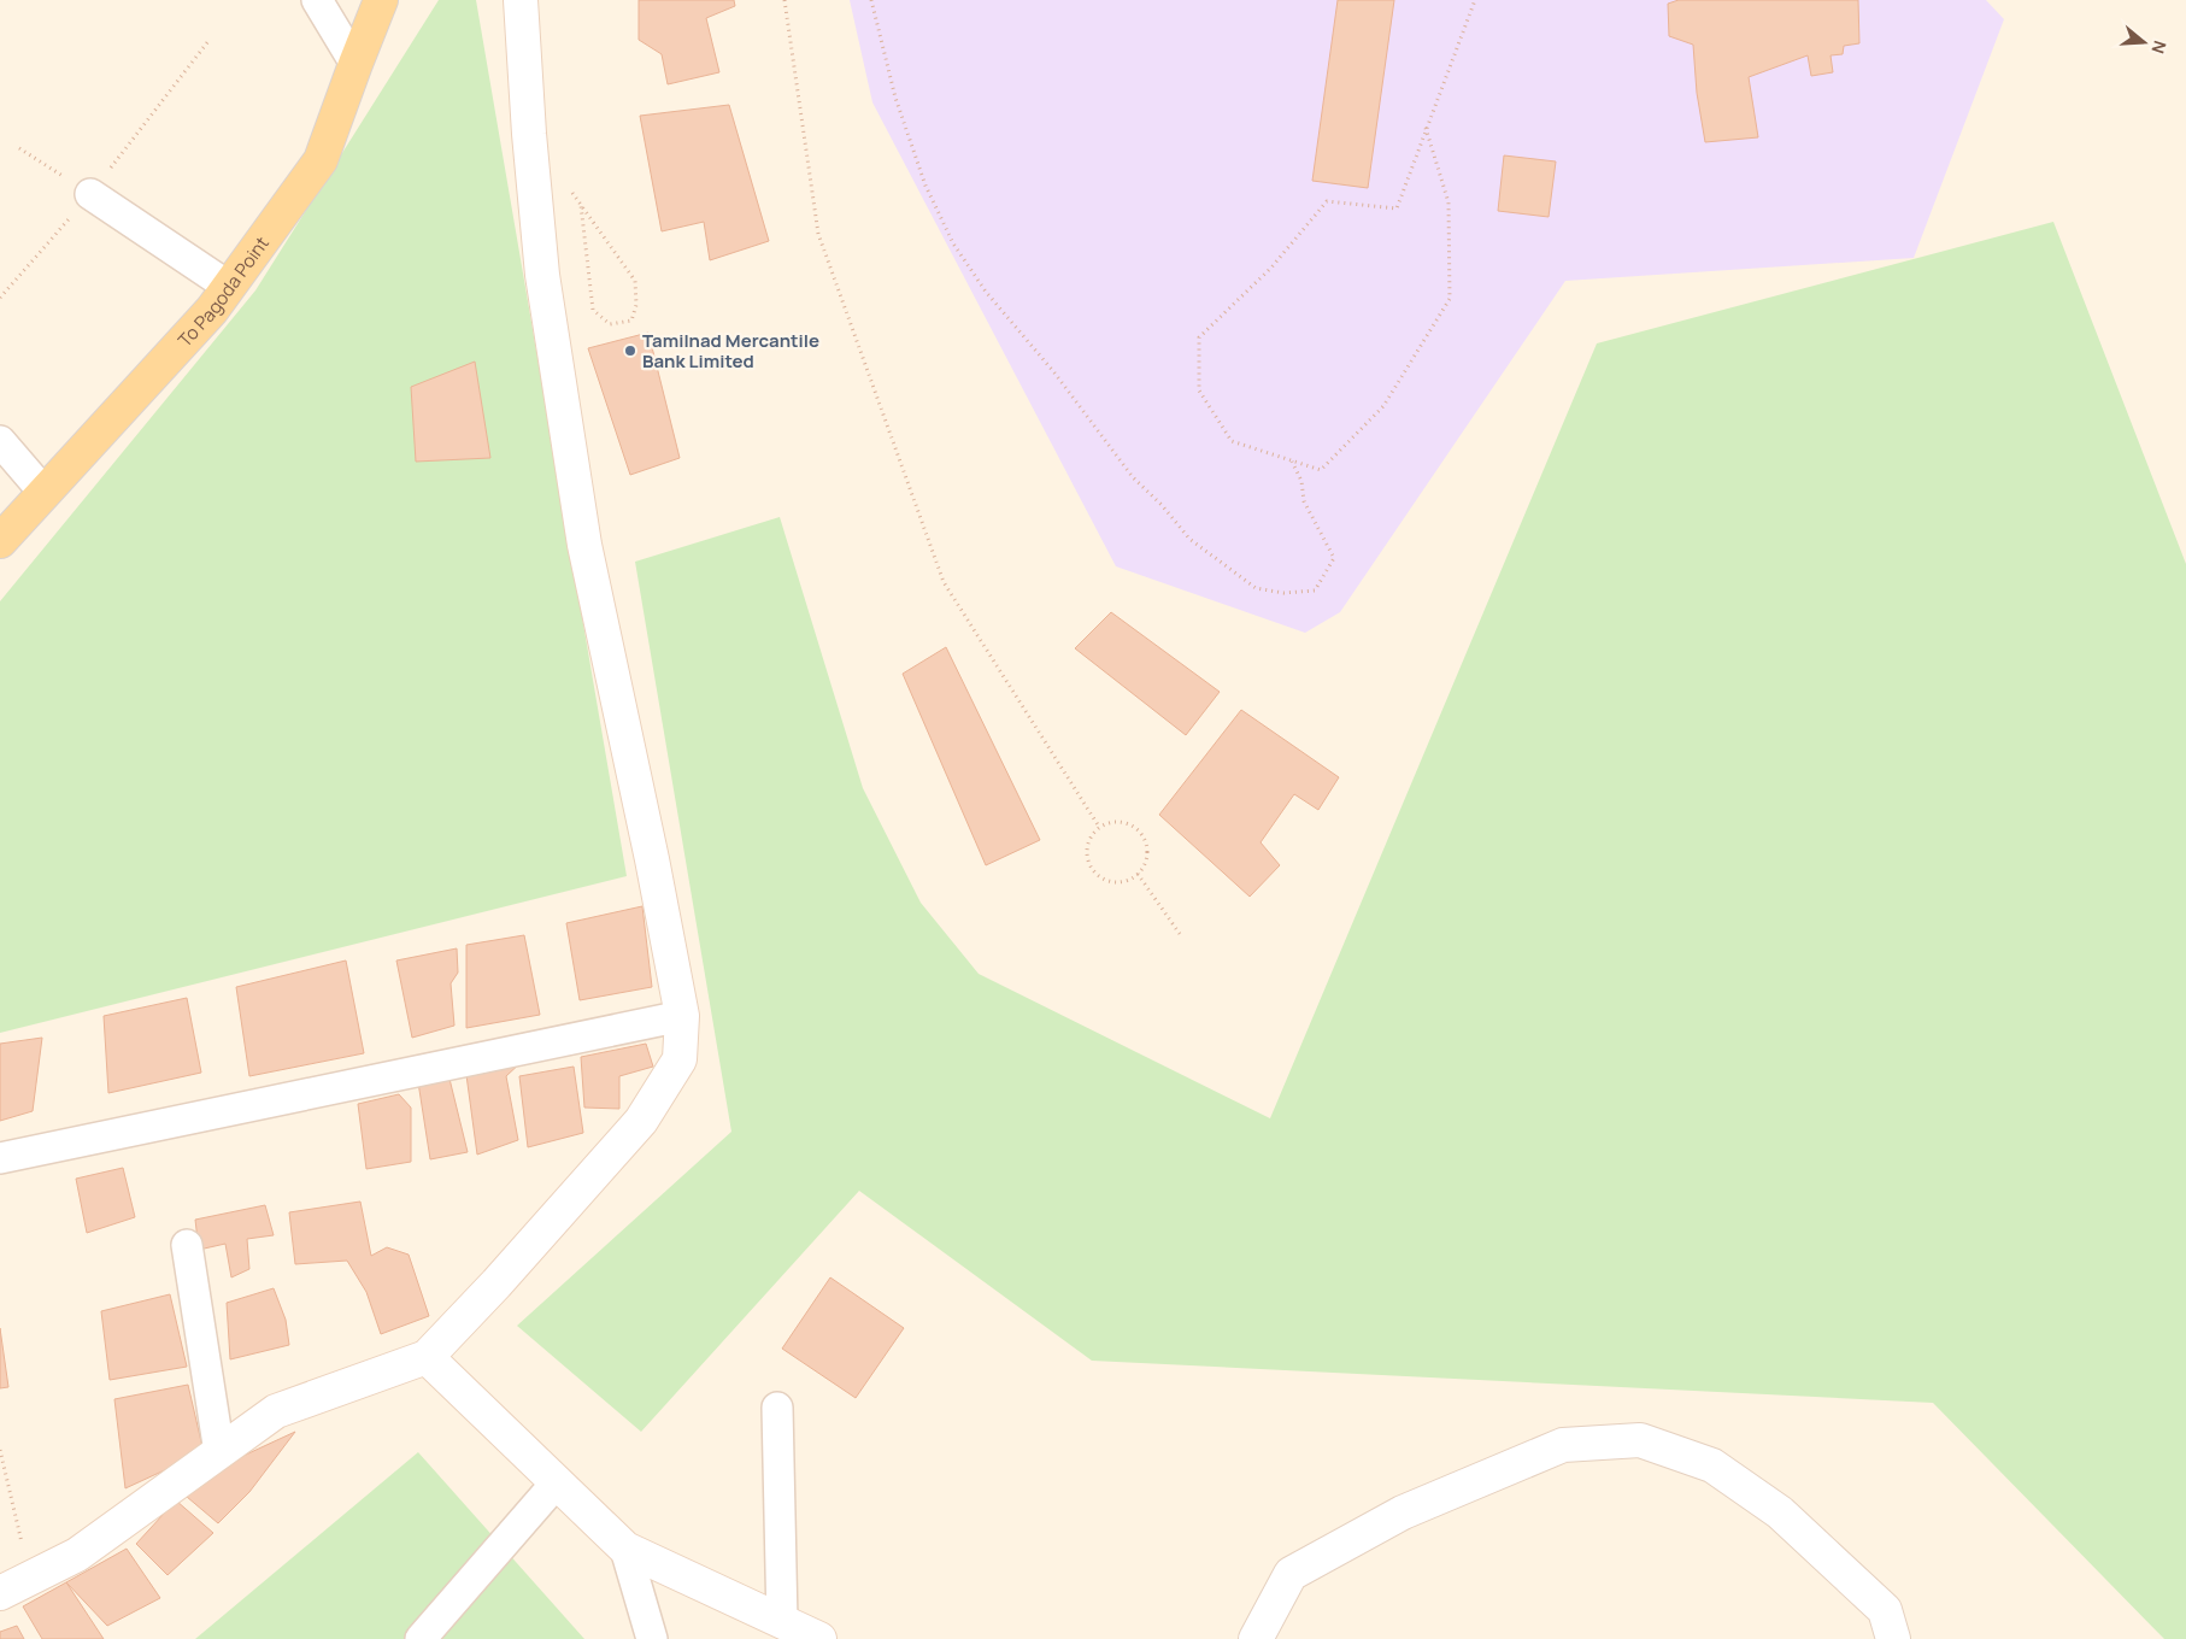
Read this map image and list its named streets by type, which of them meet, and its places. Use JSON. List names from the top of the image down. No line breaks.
{"streets":{"main road":["To Pagoda Point"]},"places":["Tamilnad Mercantile Bank Limited"],"north":"right"}
